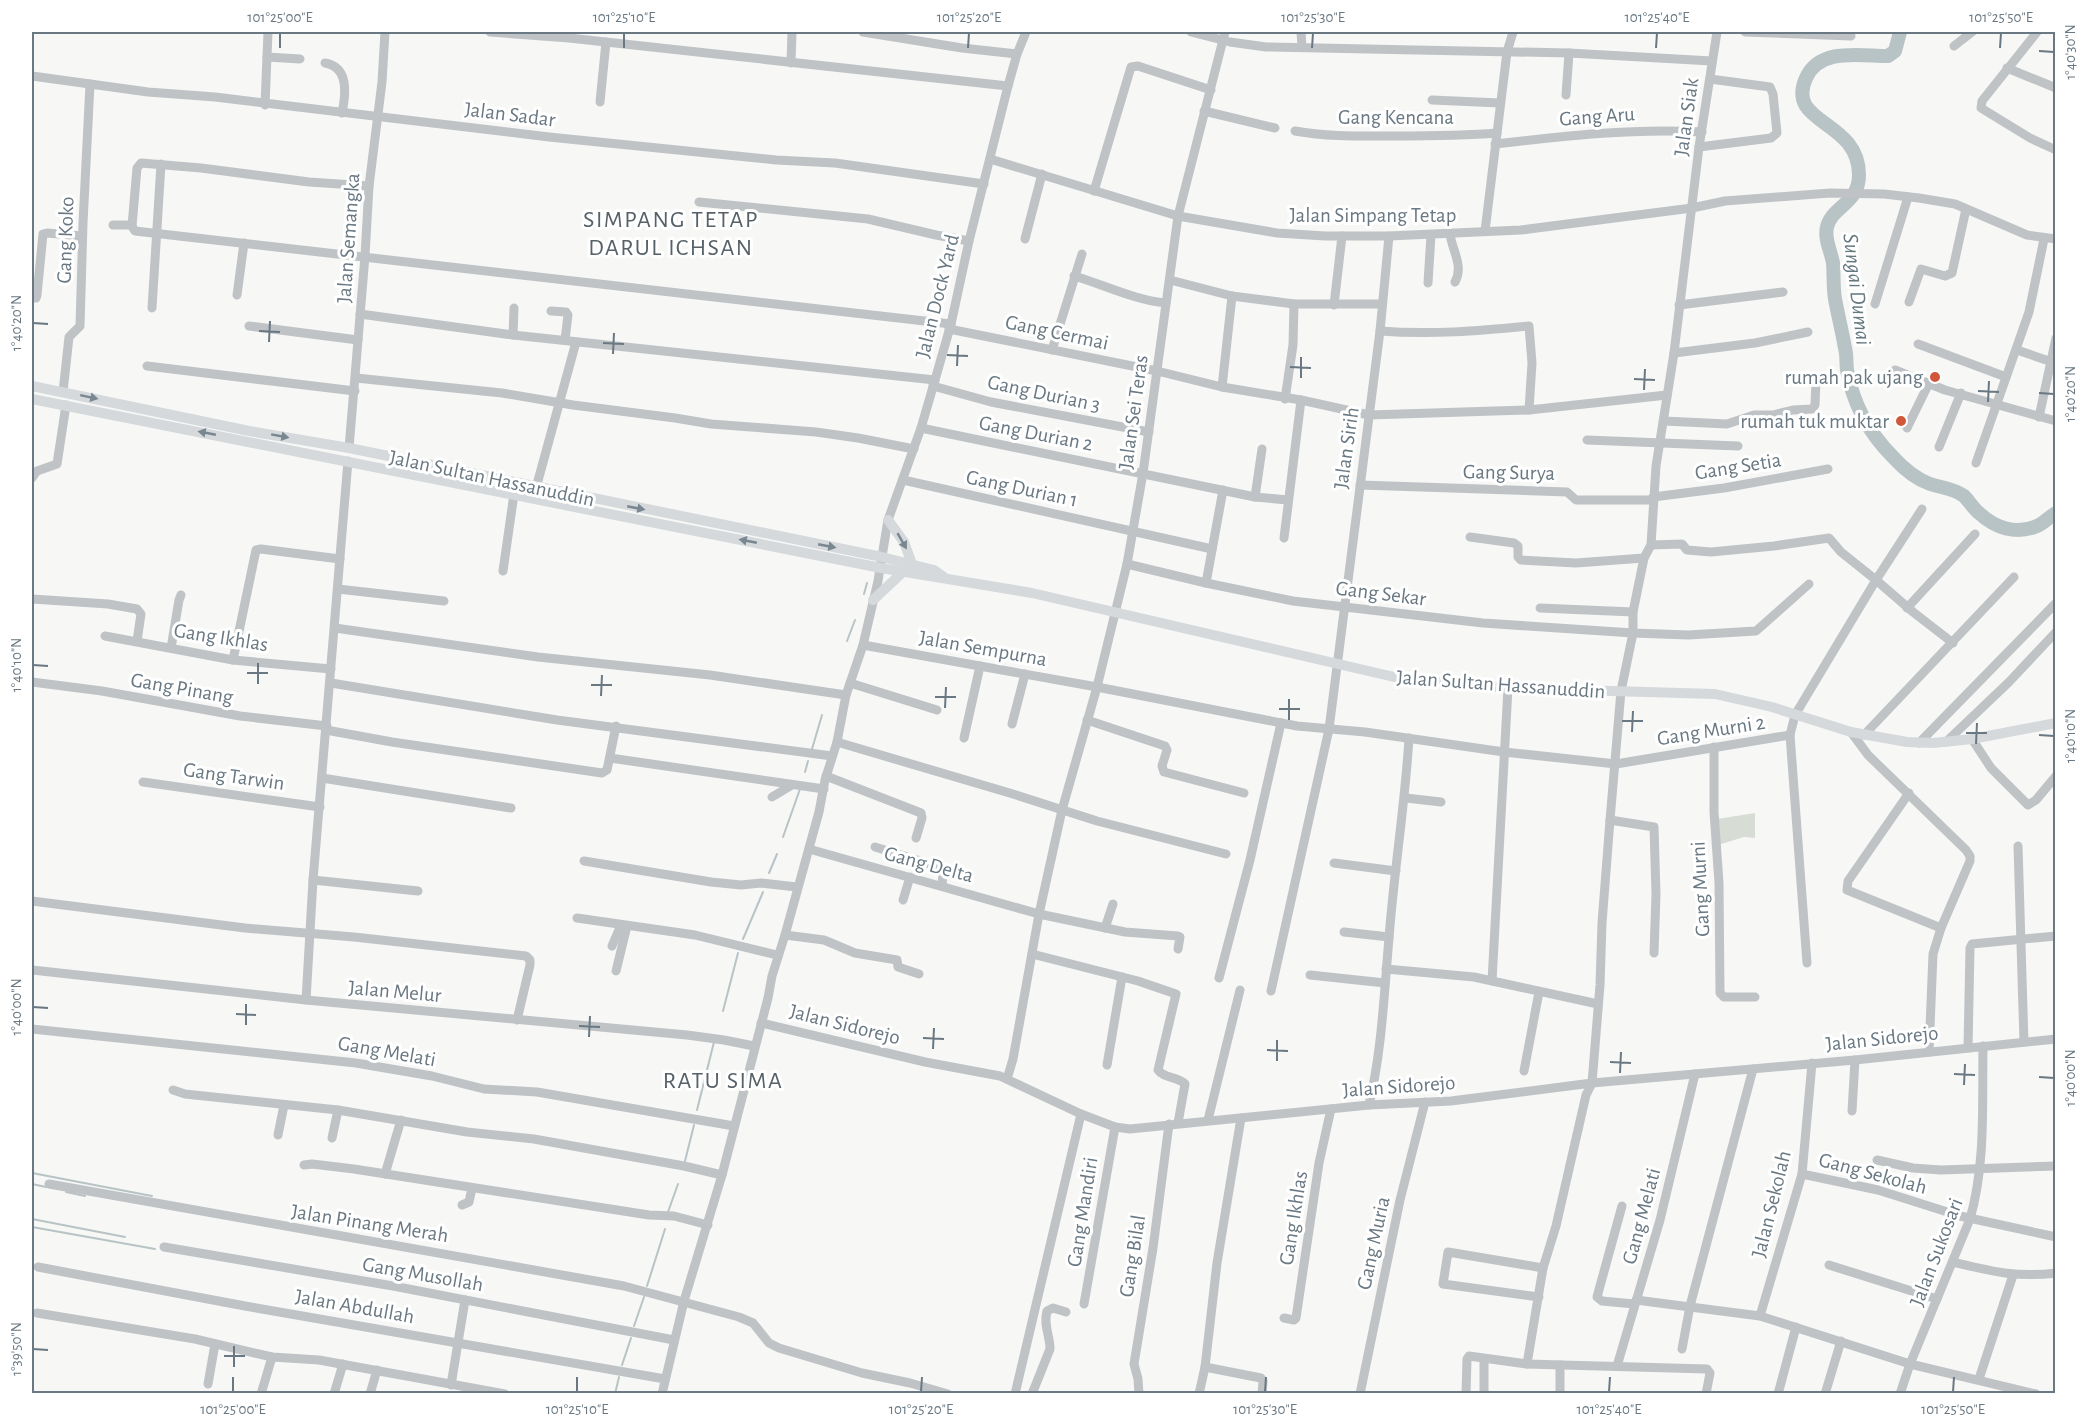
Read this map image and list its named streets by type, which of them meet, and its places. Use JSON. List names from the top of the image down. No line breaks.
{"streets":{"main road":["Jalan Sultan Hassanuddin"],"street":["Jalan Sadar","Gang Aru","Gang Kencana","Jalan Siak","Jalan Simpang Tetap","Jalan Semangka","Gang Koko","Jalan Dock Yard","Gang Cermai","Gang Durian 3","Jalan Sei Teras","Gang Durian 2","Jalan Sirih","Gang Setia","Gang Surya","Gang Durian 1","Gang Sekar","Gang Ikhlas","Jalan Sempurna","Gang Pinang","Gang Murni 2","Gang Tarwin","Gang Delta","Gang Murni","Jalan Melur","Jalan Sidorejo","Gang Melati","Gang Sekolah","Jalan Sekolah","Gang Mandiri","Jalan Pinang Merah","Gang Muria","Jalan Sukosari","Gang Bilal","Gang Musollah","Jalan Abdullah"]},"crossings":[["Jalan Sadar","Jalan Semangka"],["Jalan Sadar","Gang Koko"],["Jalan Sadar","Jalan Dock Yard"],["Gang Aru","Jalan Siak"],["Jalan Siak","Jalan Simpang Tetap"],["Jalan Siak","Gang Cermai"],["Jalan Siak","Gang Setia"],["Jalan Siak","Gang Surya"],["Jalan Simpang Tetap","Jalan Dock Yard"],["Jalan Simpang Tetap","Jalan Sei Teras"],["Jalan Simpang Tetap","Jalan Sirih"],["Jalan Semangka","Gang Cermai"],["Jalan Semangka","Gang Durian 3"],["Jalan Semangka","Jalan Sultan Hassanuddin"],["Gang Koko","Jalan Sultan Hassanuddin"],["Jalan Dock Yard","Gang Cermai"],["Jalan Dock Yard","Gang Durian 3"],["Jalan Dock Yard","Gang Durian 2"],["Jalan Dock Yard","Jalan Sultan Hassanuddin"],["Jalan Dock Yard","Gang Durian 1"],["Jalan Dock Yard","Jalan Sempurna"],["Jalan Dock Yard","Gang Delta"],["Jalan Dock Yard","Jalan Melur"],["Jalan Dock Yard","Jalan Sidorejo"],["Jalan Dock Yard","Gang Melati"],["Jalan Dock Yard","Jalan Pinang Merah"],["Jalan Dock Yard","Gang Musollah"],["Jalan Dock Yard","Jalan Abdullah"],["Gang Cermai","Jalan Sei Teras"],["Gang Cermai","Jalan Sirih"],["Gang Durian 3","Jalan Sei Teras"],["Jalan Sei Teras","Gang Durian 2"],["Jalan Sei Teras","Jalan Sultan Hassanuddin"],["Jalan Sei Teras","Gang Durian 1"],["Jalan Sei Teras","Gang Sekar"],["Jalan Sei Teras","Jalan Sempurna"],["Jalan Sei Teras","Gang Delta"],["Jalan Sei Teras","Jalan Sidorejo"],["Jalan Sirih","Gang Surya"],["Jalan Sirih","Jalan Sultan Hassanuddin"],["Jalan Sirih","Gang Sekar"],["Jalan Sirih","Jalan Sempurna"],["Jalan Sirih","Gang Murni 2"],["Gang Setia","Gang Surya"],["Jalan Sultan Hassanuddin","Gang Murni 2"],["Gang Ikhlas","Jalan Sidorejo"],["Jalan Sempurna","Gang Murni 2"],["Gang Murni 2","Gang Murni"],["Jalan Sidorejo","Gang Melati"],["Jalan Sidorejo","Jalan Sekolah"],["Jalan Sidorejo","Gang Mandiri"],["Jalan Sidorejo","Gang Muria"],["Jalan Sidorejo","Jalan Sukosari"],["Jalan Sidorejo","Gang Bilal"],["Gang Sekolah","Jalan Sekolah"],["Gang Sekolah","Jalan Sukosari"]],"districts":["SIMPANG TETAP DARUL ICHSAN","RATU SIMA"],"water":["Sungai Dumai"],"places":["rumah pak ujang","rumah tuk muktar"],"coordinates":["101°25'00\"E","101°25'10\"E","101°25'20\"E","101°25'30\"E","101°25'40\"E","101°25'50\"E","1°40'30\"N","1°40'20\"N","1°40'10\"N","1°40'00\"N","1°39'50\"N"]}
